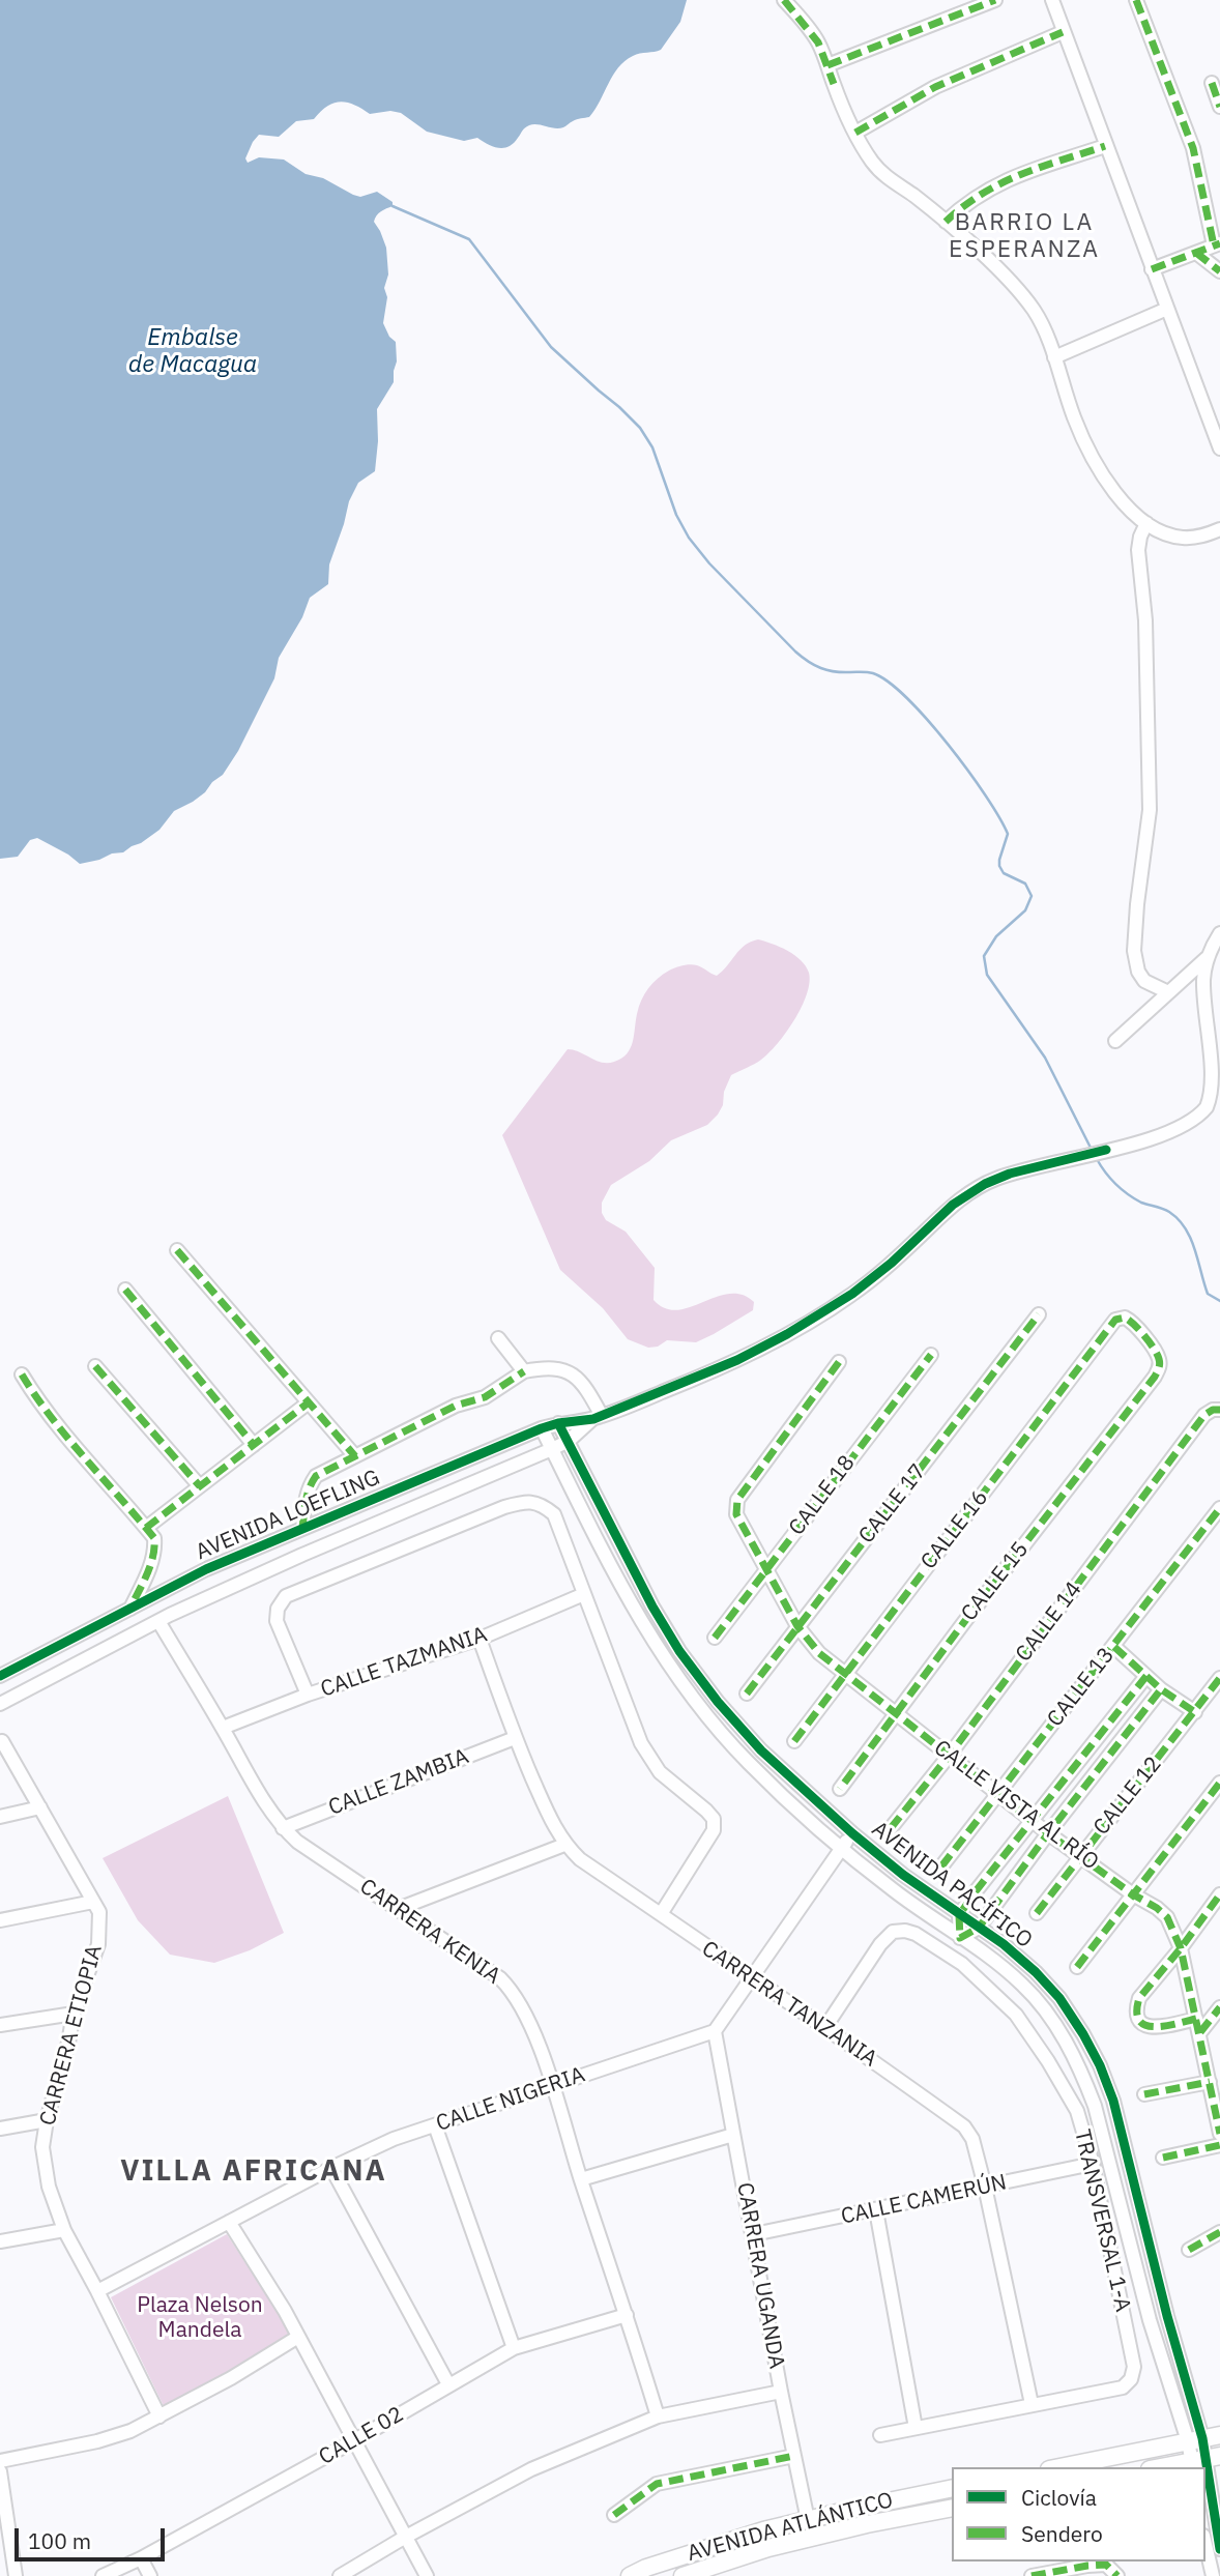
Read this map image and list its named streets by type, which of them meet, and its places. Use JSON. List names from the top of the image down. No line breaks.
{"streets":{"main road":["AVENIDA ATLÁNTICO"],"street":["CALLE 18","CALLE 17","AVENIDA LOEFLING","CALLE 16","CALLE 15","CALLE 14","CALLE TAZMANIA","CALLE 13","CALLE ZAMBIA","CALLE 12","CALLE VISTA AL RÍO","AVENIDA PACÍFICO","CARRERA KENIA","CARRERA TANZANIA","CARRERA ETIOPIA","CALLE NIGERIA","CALLE CAMERÚN","TRANSVERSAL 1-A","CARRERA UGANDA","CALLE 02"]},"crossings":[["CALLE 18","CALLE VISTA AL RÍO"],["CALLE 17","CALLE VISTA AL RÍO"],["AVENIDA LOEFLING","AVENIDA PACÍFICO"],["AVENIDA LOEFLING","CARRERA KENIA"],["CALLE 16","CALLE 15"],["CALLE 16","CALLE VISTA AL RÍO"],["CALLE 15","CALLE VISTA AL RÍO"],["CALLE 14","CALLE VISTA AL RÍO"],["CALLE TAZMANIA","CARRERA KENIA"],["CALLE TAZMANIA","CARRERA TANZANIA"],["CALLE 13","CALLE VISTA AL RÍO"],["CALLE ZAMBIA","CARRERA KENIA"],["CALLE ZAMBIA","CARRERA TANZANIA"],["CALLE 12","CALLE VISTA AL RÍO"],["CARRERA KENIA","CALLE NIGERIA"],["CARRERA KENIA","CALLE 02"],["CARRERA TANZANIA","CALLE CAMERÚN"],["CARRERA TANZANIA","TRANSVERSAL 1-A"],["CARRERA ETIOPIA","CALLE NIGERIA"],["CALLE NIGERIA","CARRERA UGANDA"],["CALLE CAMERÚN","TRANSVERSAL 1-A"],["CALLE CAMERÚN","CARRERA UGANDA"],["CARRERA UGANDA","AVENIDA ATLÁNTICO"]],"districts":["BARRIO LA ESPERANZA","VILLA AFRICANA"],"water":["Embalse de Macagua"],"parks":["Plaza Nelson Mandela"],"legend":["Ciclovía","Sendero"],"scale_bar":"100 m"}
